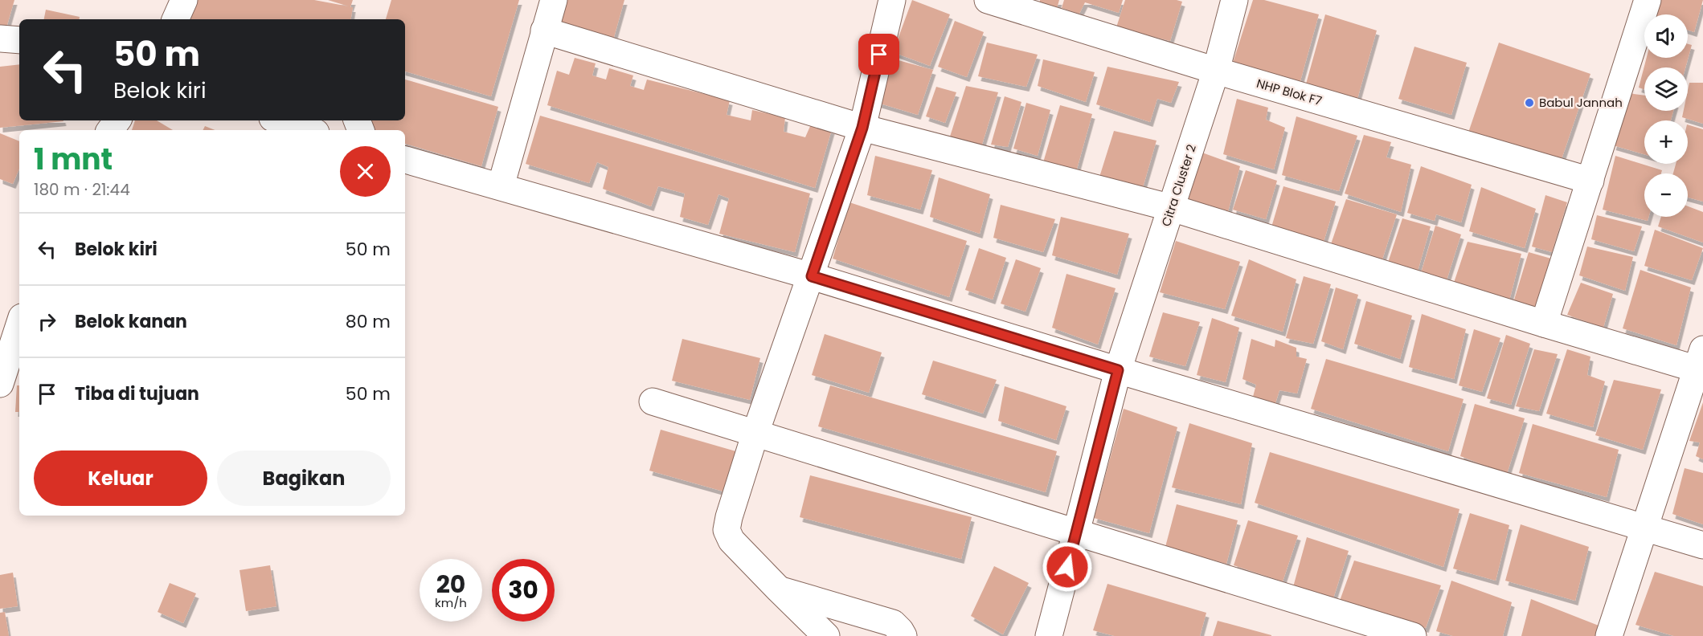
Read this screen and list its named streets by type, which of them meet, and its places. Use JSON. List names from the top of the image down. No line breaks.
{"streets":{"street":["NHP Blok F7","Citra Cluster 2"]},"crossings":[["NHP Blok F7","Citra Cluster 2"]],"places":["Babul Jannah"],"page":{"map_buttons":["+","−"],"turn":["50 m","Belok kiri"],"heading":["1 mnt","180 m · 21:44"],"list":[{"name":"Belok kiri","value":"50 m"},{"name":"Belok kanan","value":"80 m"},{"name":"Tiba di tujuan","value":"50 m"}],"buttons":["Keluar","Bagikan"],"speed":"20 km/h","limit":"30"}}
